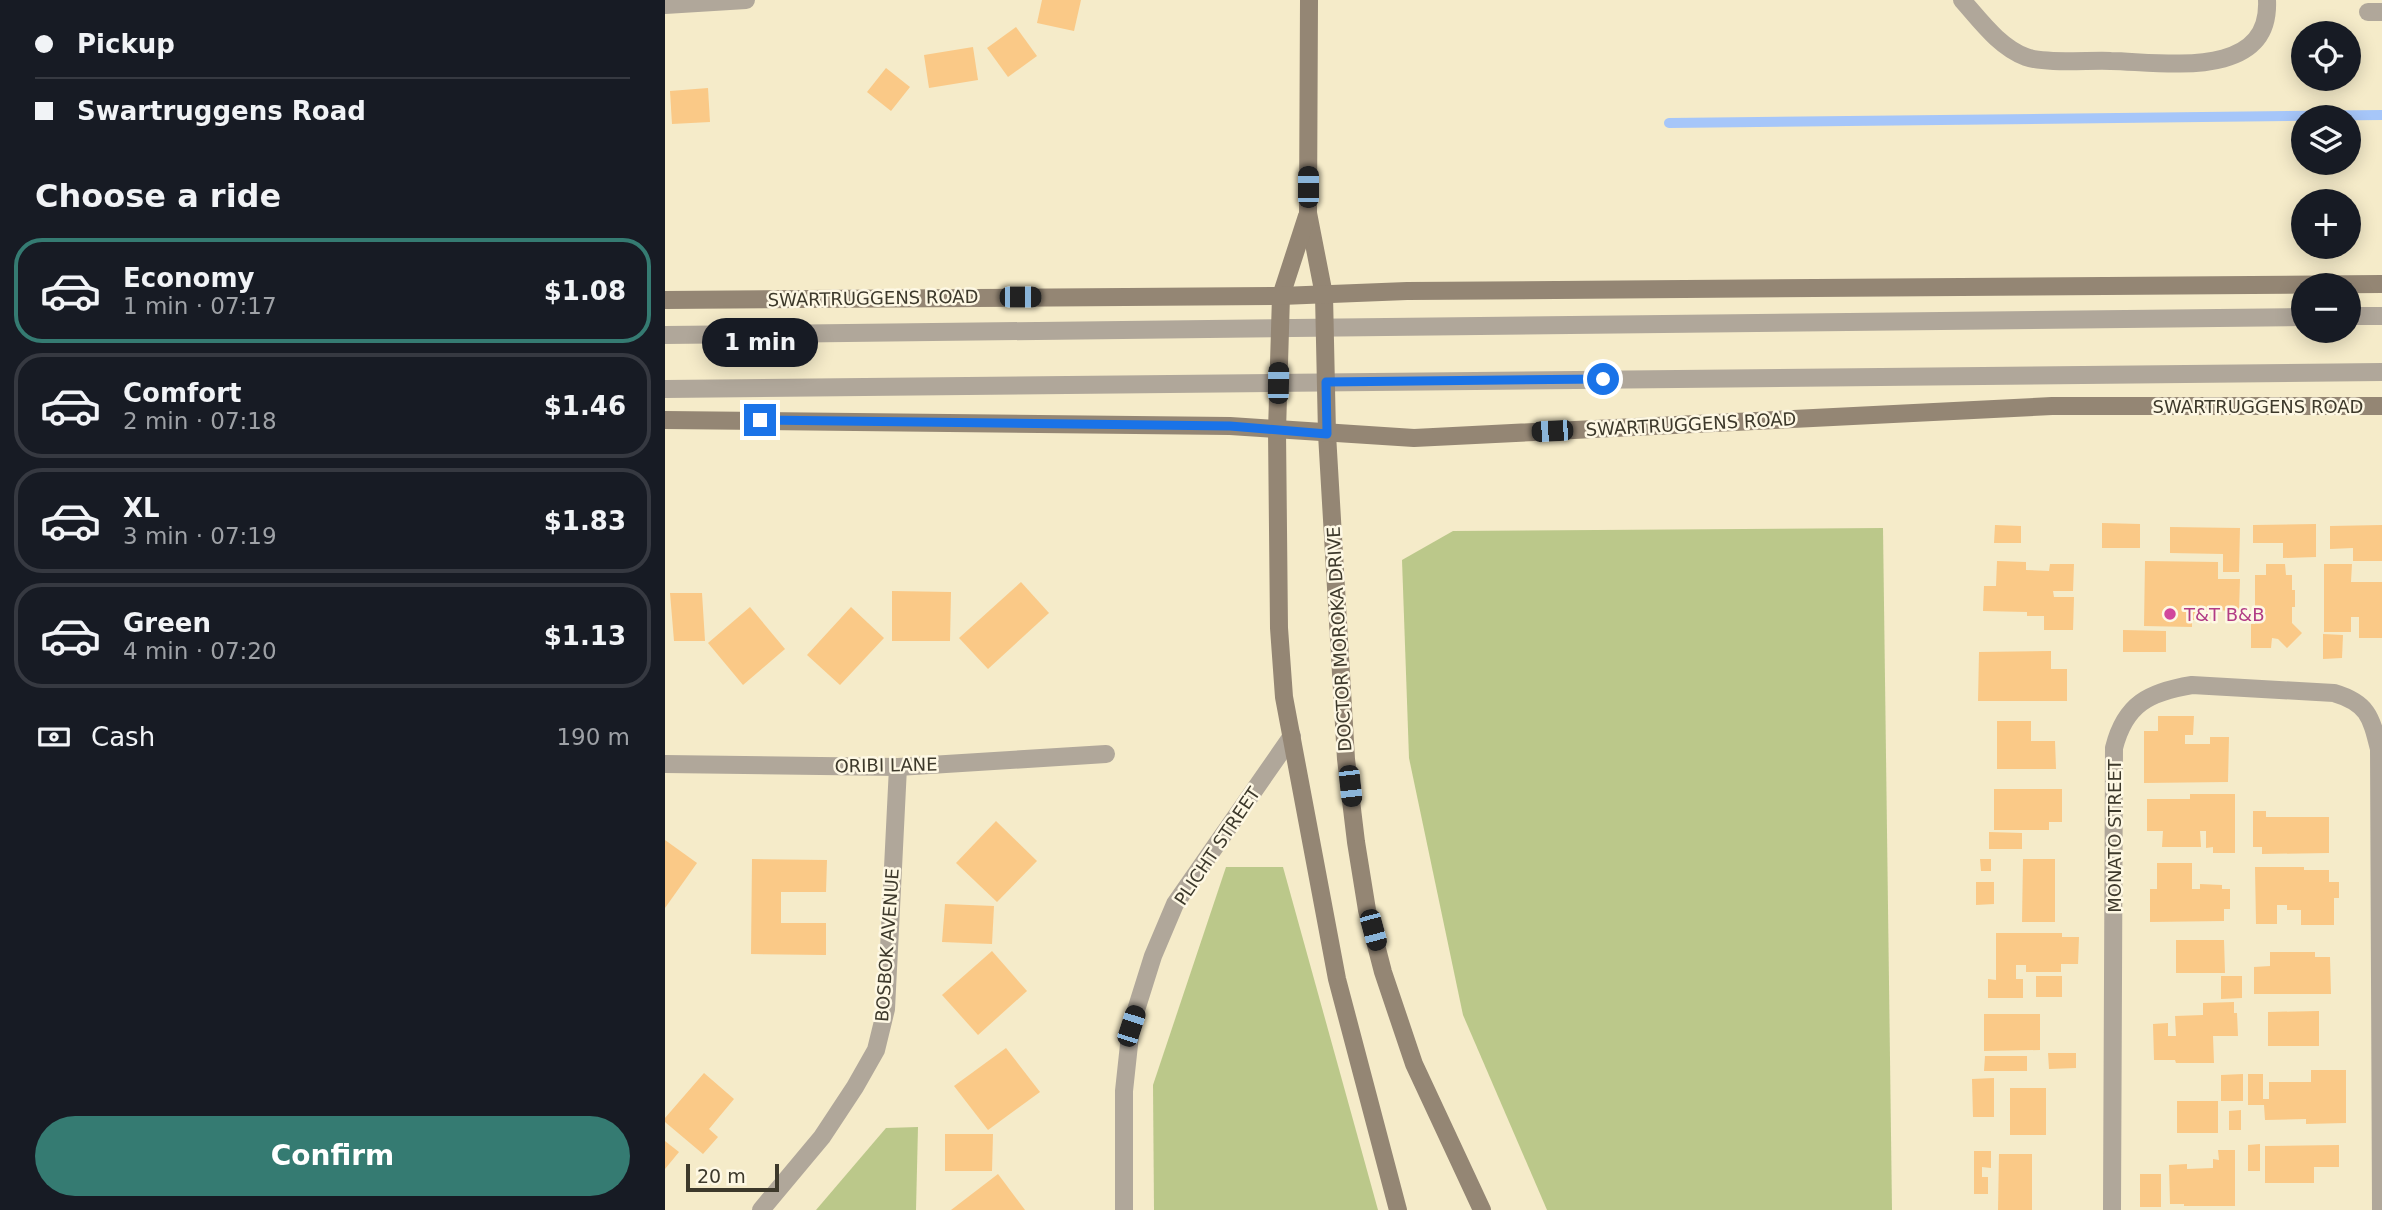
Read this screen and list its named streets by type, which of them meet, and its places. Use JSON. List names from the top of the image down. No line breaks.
{"streets":{"main road":["SWARTRUGGENS ROAD","DOCTOR MOROKA DRIVE"],"street":["ORIBI LANE","MONATO STREET","PLICHT STREET","BOSBOK AVENUE"]},"crossings":[["SWARTRUGGENS ROAD","DOCTOR MOROKA DRIVE"],["DOCTOR MOROKA DRIVE","PLICHT STREET"],["ORIBI LANE","BOSBOK AVENUE"]],"places":["T&T B&B"],"scale_bar":"20 m","page":{"banner":["Pickup","Swartruggens Road"],"map_buttons":["+","−"],"heading":"Choose a ride","list":[{"name":"Economy","note":"1 min · 07:17","value":"$1.08"},{"name":"Comfort","note":"2 min · 07:18","value":"$1.46"},{"name":"XL","note":"3 min · 07:19","value":"$1.83"},{"name":"Green","note":"4 min · 07:20","value":"$1.13"}],"bubble":"1 min","pay":["Cash","190 m"],"buttons":"Confirm","scale":"20 m"}}
